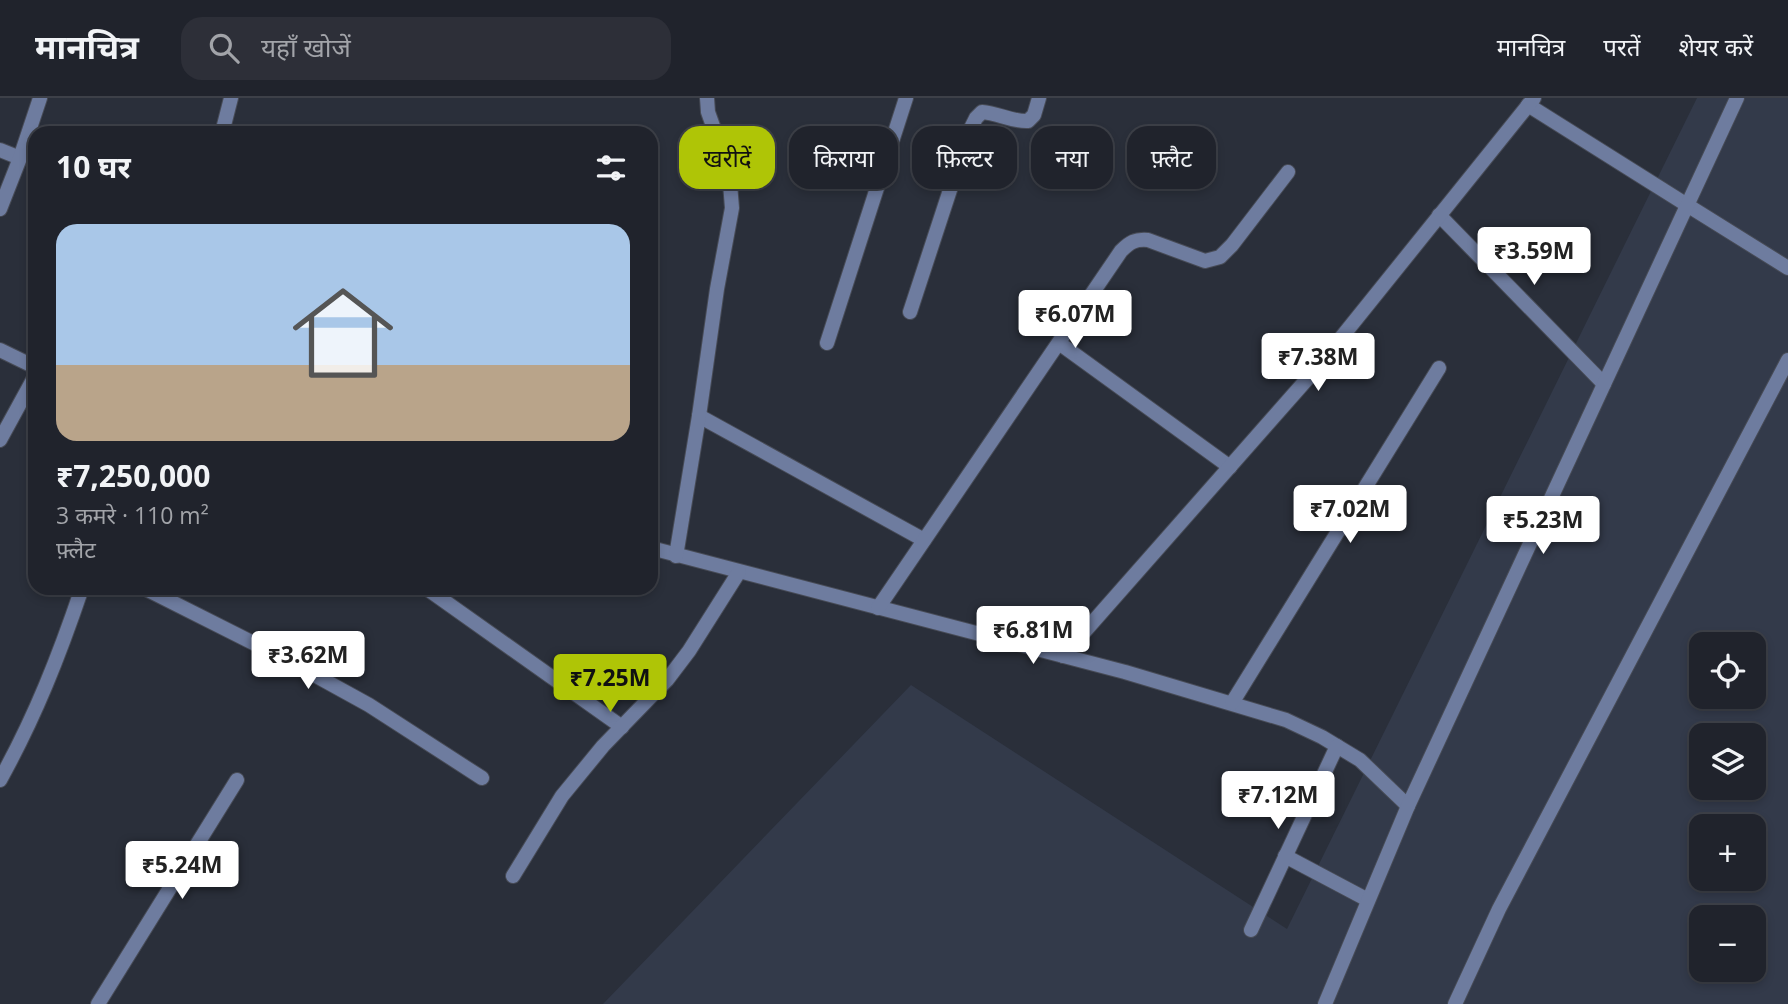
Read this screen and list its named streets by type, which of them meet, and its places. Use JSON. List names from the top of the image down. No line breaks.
{"page":{"header":"मानचित्र","search":"यहाँ खोजें","nav":["मानचित्र","परतें","शेयर करें"],"chip":["खरीदें","किराया","फ़िल्टर","नया","फ़्लैट"],"heading":"10 घर","list":[{"name":"₹7,250,000","note":"3 कमरे · 110 m² · फ़्लैट"}],"price":["₹3.59M","₹6.07M","₹7.38M","₹7.02M","₹5.23M","₹6.81M","₹3.62M","₹7.25M","₹7.12M","₹5.24M"],"map_buttons":["+","−"]}}
